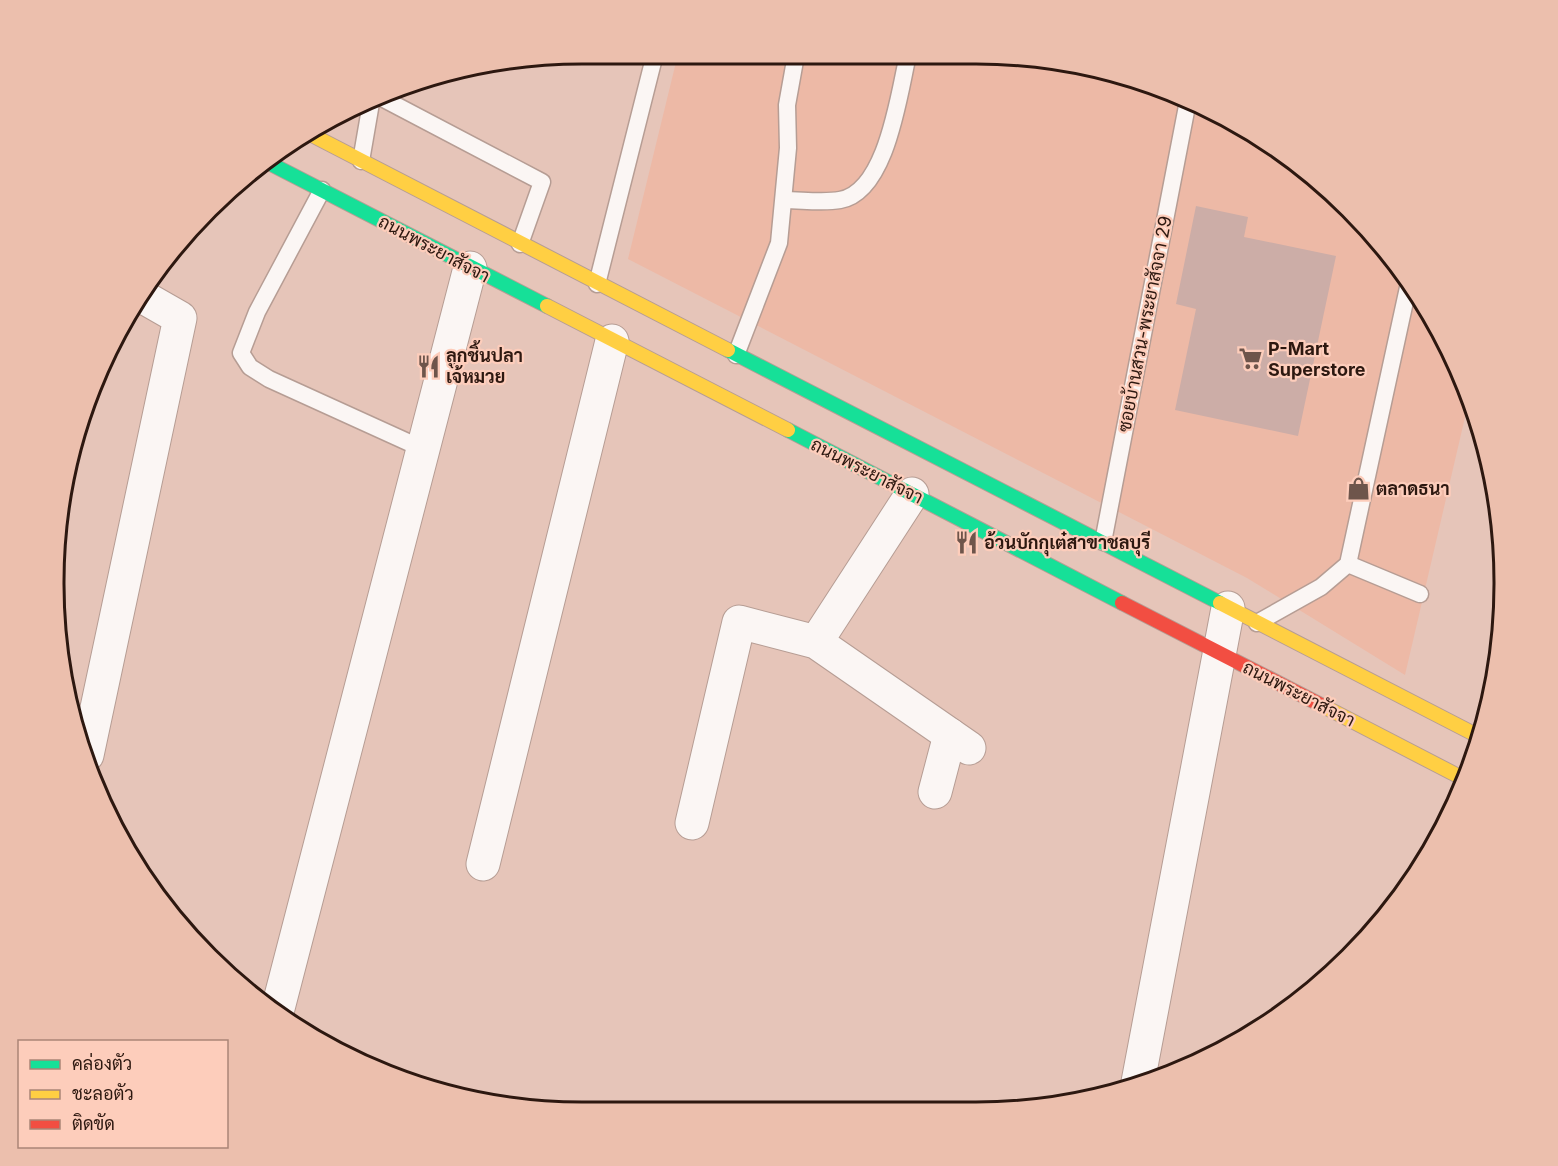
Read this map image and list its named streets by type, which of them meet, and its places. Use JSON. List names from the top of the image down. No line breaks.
{"streets":{"main road":["ถนนพระยาสัจจา"],"lane":["ซอยบ้านสวน-พระยาสัจจา 29"]},"places":{"supermarket":["P-Mart Superstore"],"restaurant":["ลูกชิ้นปลา เจ้หมวย","อ้วนบักกุเต๋สาขาชลบุรี"],"shop":["ตลาดธนา"]},"legend":["คล่องตัว","ชะลอตัว","ติดขัด"]}
